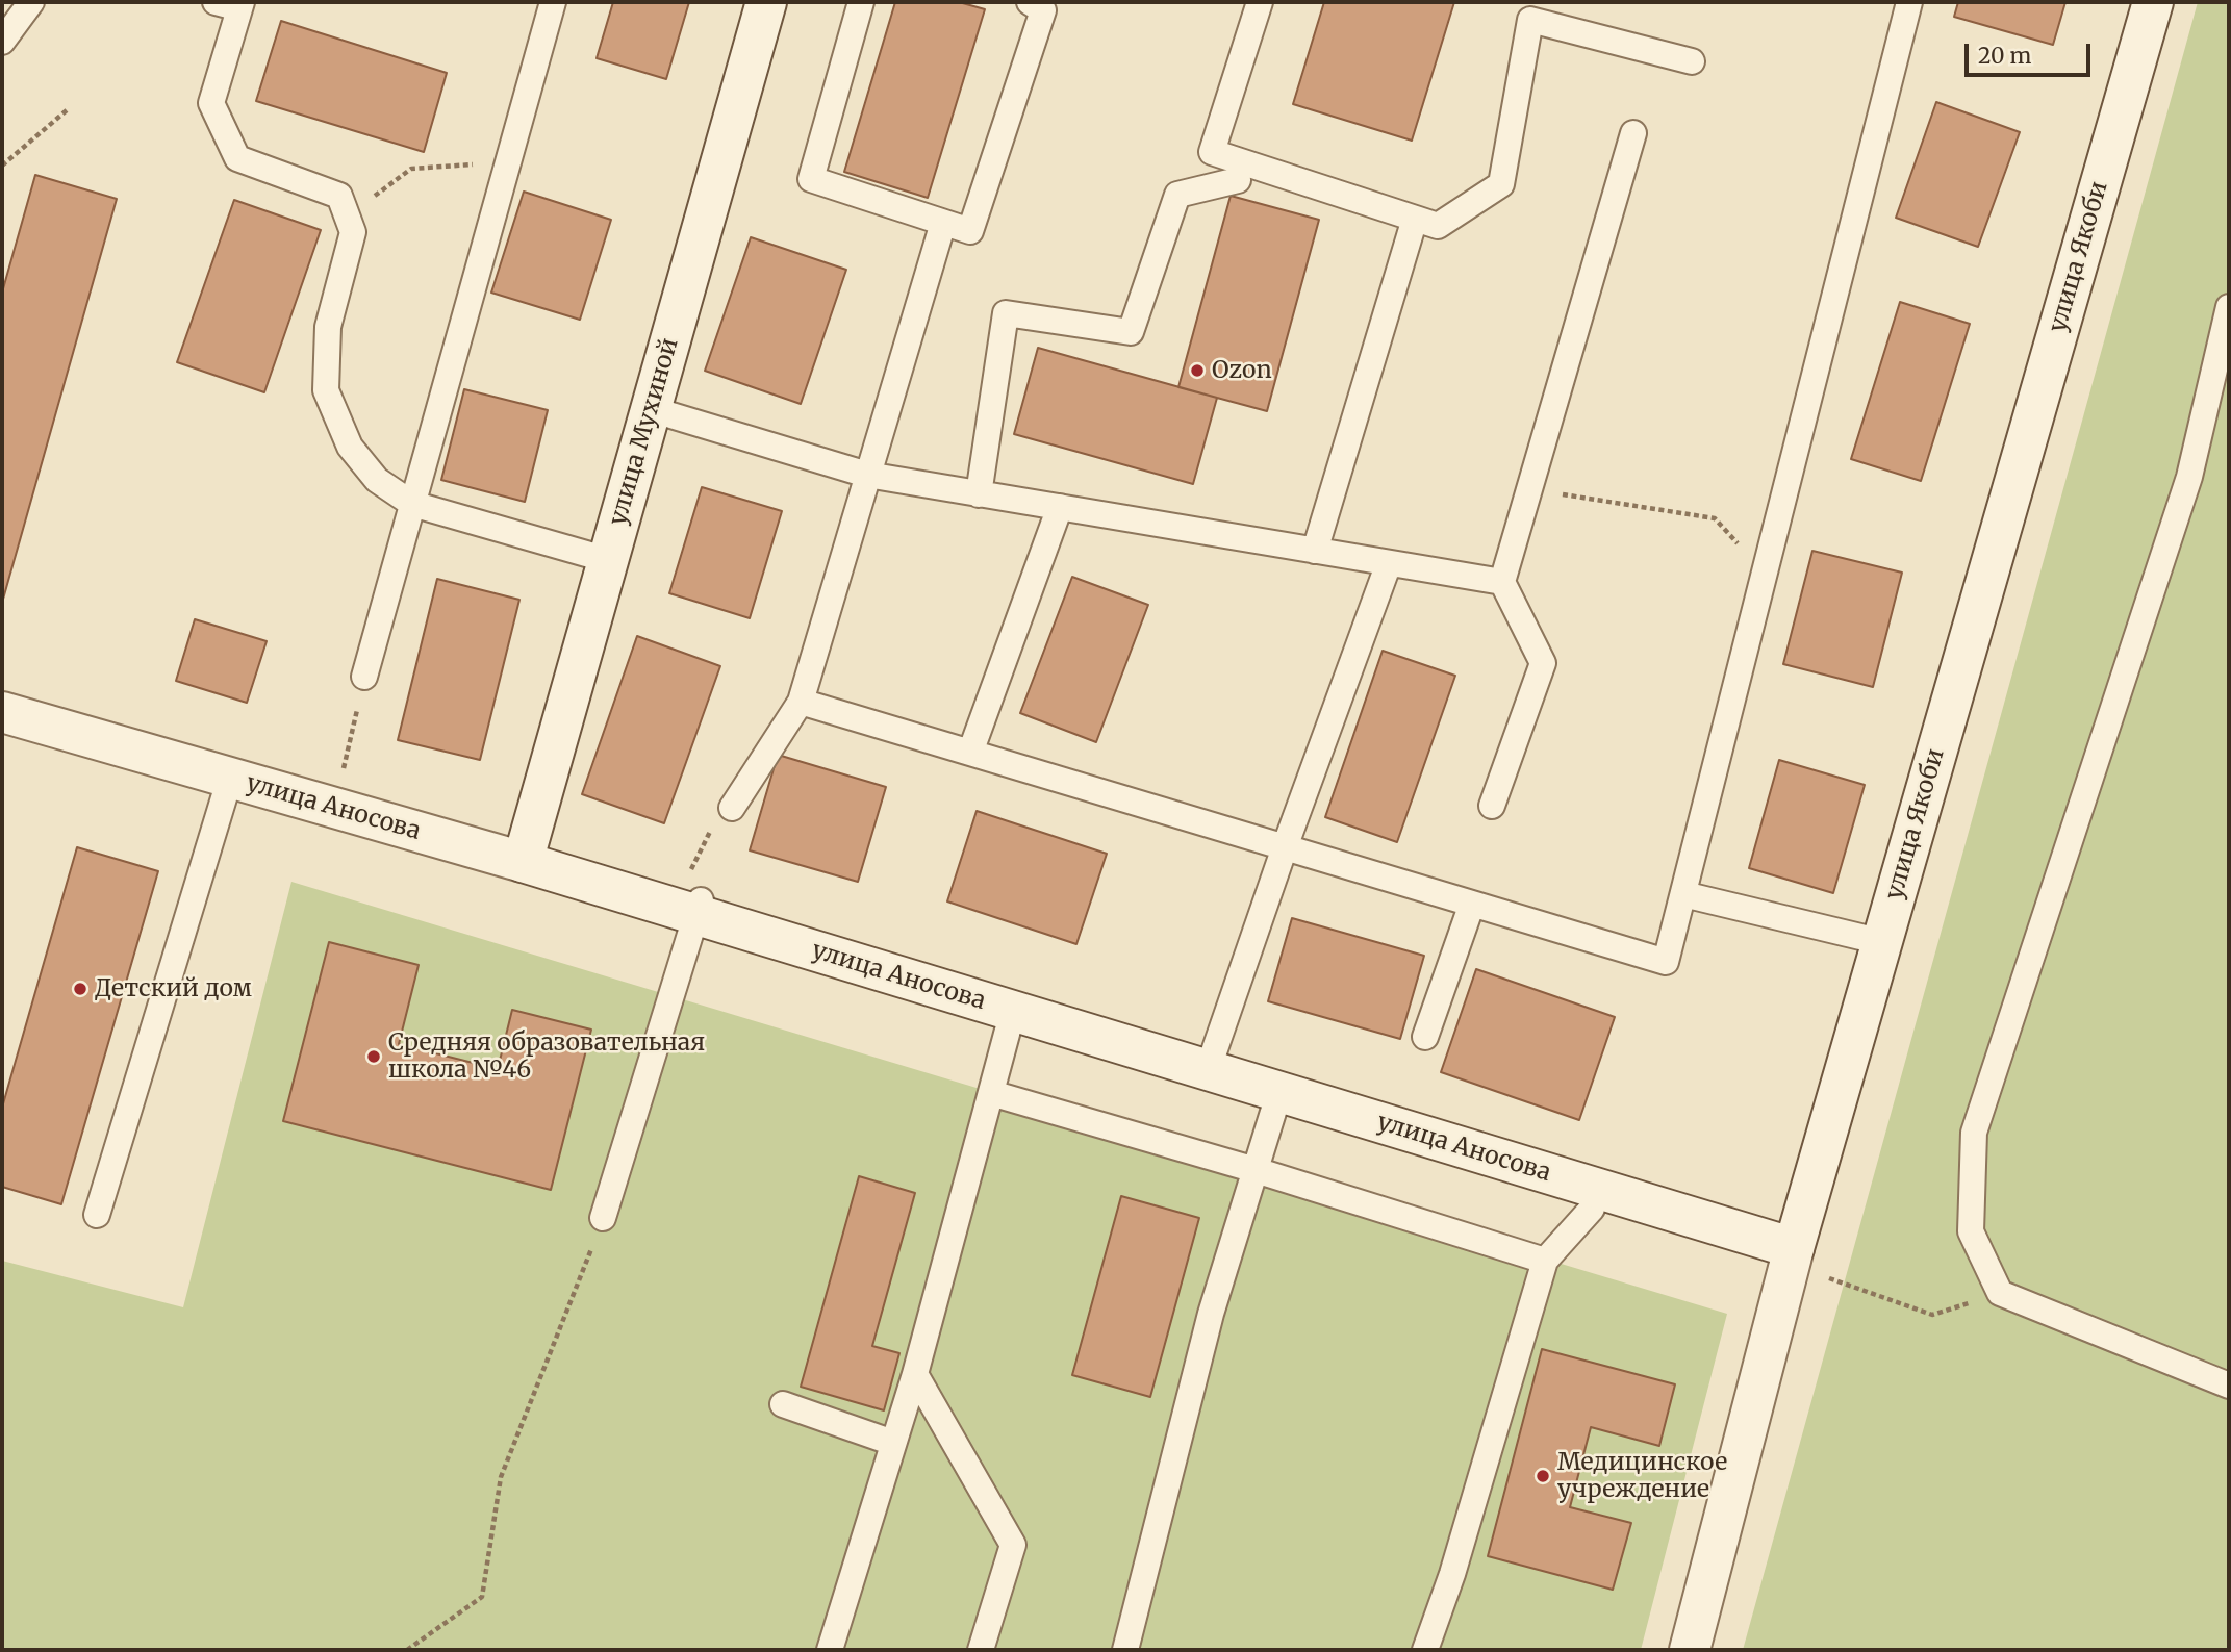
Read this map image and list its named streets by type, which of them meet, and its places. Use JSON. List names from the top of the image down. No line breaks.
{"streets":{"street":["улица Якоби","улица Мухиной","улица Аносова"]},"crossings":[["улица Якоби","улица Аносова"],["улица Мухиной","улица Аносова"]],"places":["Ozon","Детский дом","Средняя образовательная школа №46","Медицинское учреждение"],"scale_bar":"20 m"}
